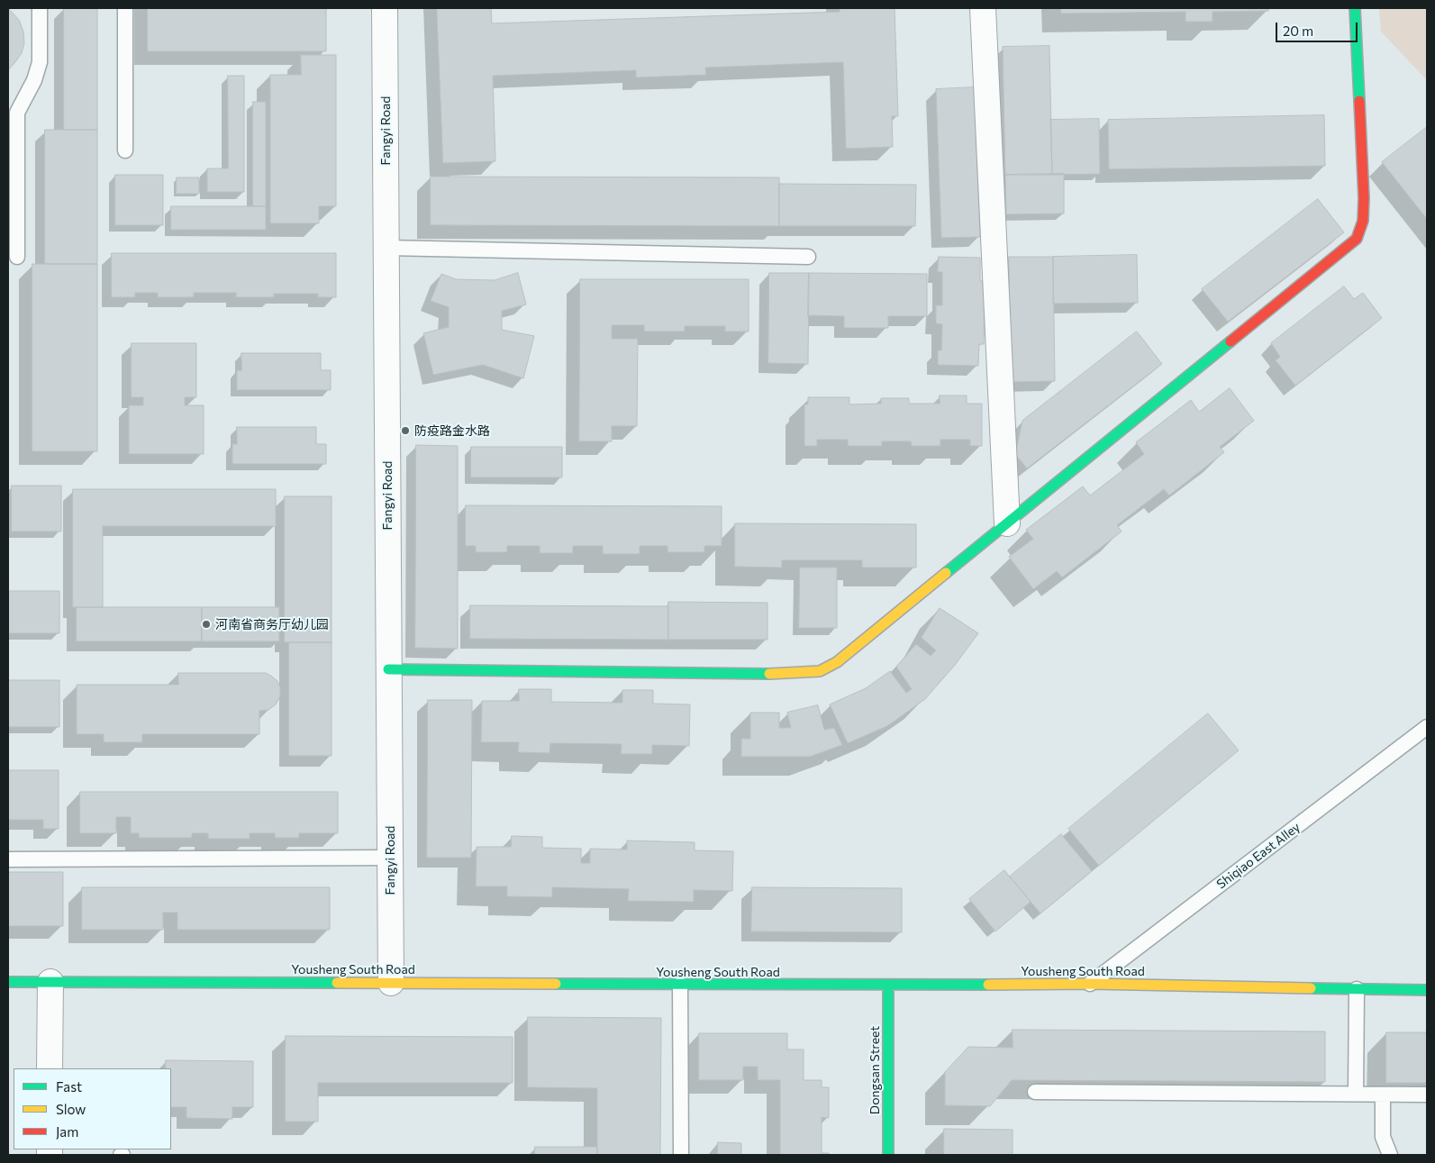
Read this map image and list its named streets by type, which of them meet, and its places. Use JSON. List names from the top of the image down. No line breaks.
{"streets":{"street":["Fangyi Road","Yousheng South Road","Dongsan Street"],"lane":["Shiqiao East Alley"]},"crossings":[["Fangyi Road","Yousheng South Road"],["Shiqiao East Alley","Yousheng South Road"],["Yousheng South Road","Dongsan Street"]],"places":["防疫路金水路","河南省商务厅幼儿园"],"legend":["Fast","Slow","Jam"],"scale_bar":"20 m"}
